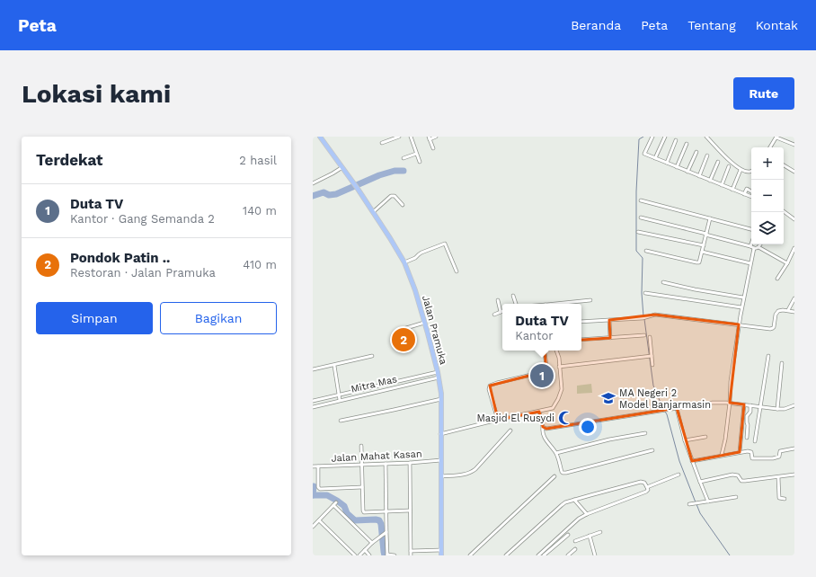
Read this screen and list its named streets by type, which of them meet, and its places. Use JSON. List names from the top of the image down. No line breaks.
{"streets":{"main road":["Jalan Pramuka"],"street":["Mitra Mas","Jalan Mahat Kasan"]},"crossings":[["Jalan Pramuka","Mitra Mas"],["Jalan Pramuka","Jalan Mahat Kasan"]],"places":{"school or university":["MA Negeri 2 Model Banjarmasin"],"mosque":["Masjid El Rusydi"]},"page":{"header":"Peta","nav":["Beranda","Peta","Tentang","Kontak"],"buttons":["Rute",["Simpan","Bagikan"]],"title":"Lokasi kami","heading":["Terdekat","2 hasil"],"map_buttons":["+","−"],"list":[{"mark":"1","name":"Duta TV","note":"Kantor · Gang Semanda 2","value":"140 m"},{"mark":"2","name":"Pondok Patin ..","note":"Restoran · Jalan Pramuka","value":"410 m"}],"popup":["Duta TV","Kantor"],"pins":["2","1"]}}
